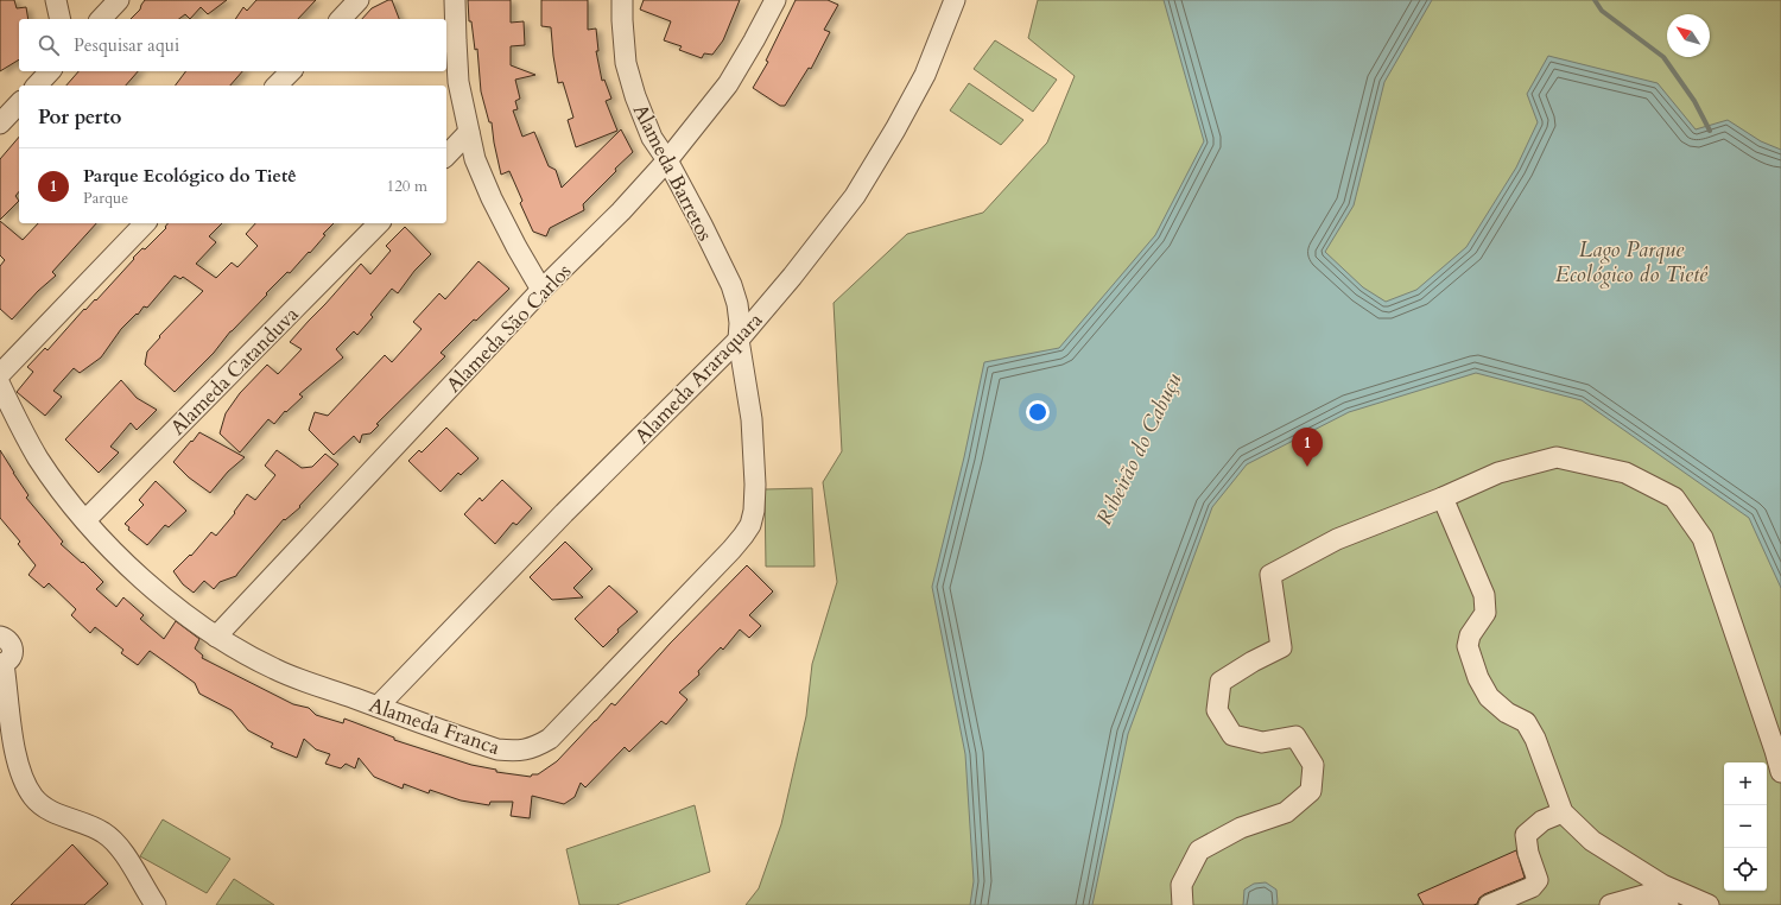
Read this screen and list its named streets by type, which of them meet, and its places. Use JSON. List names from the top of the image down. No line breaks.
{"streets":{"street":["Alameda Barretos","Alameda São Carlos","Alameda Catanduva","Alameda Araraquara","Alameda Franca"]},"crossings":[["Alameda Barretos","Alameda São Carlos"],["Alameda Barretos","Alameda Araraquara"],["Alameda Barretos","Alameda Franca"],["Alameda São Carlos","Alameda Franca"],["Alameda Catanduva","Alameda Franca"],["Alameda Araraquara","Alameda Franca"]],"water":["Lago Parque Ecológico do Tietê","Ribeirão do Cabuçu"],"north":"top left","page":{"search":"Pesquisar aqui","heading":"Por perto","list":[{"mark":"1","name":"Parque Ecológico do Tietê","note":"Parque","value":"120 m"}],"pins":"1","map_buttons":["+","−"]}}
